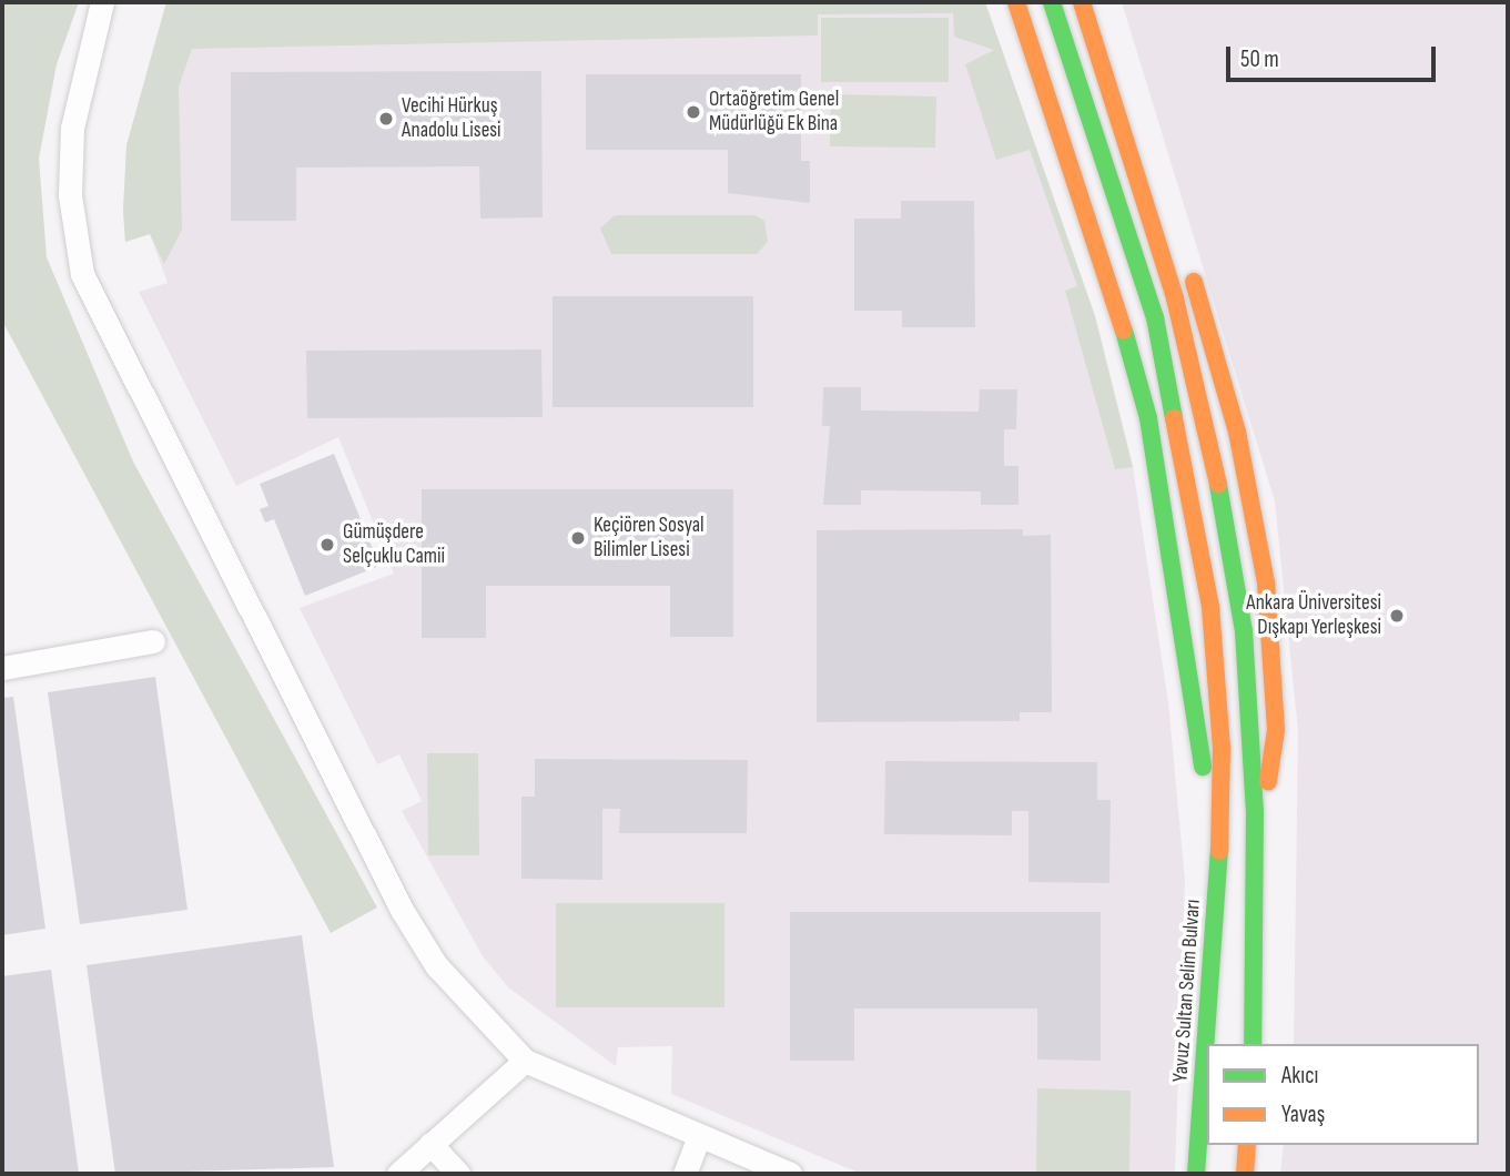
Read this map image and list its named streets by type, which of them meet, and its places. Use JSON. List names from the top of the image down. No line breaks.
{"streets":{"main road":["Yavuz Sultan Selim Bulvarı"]},"places":["Ortaöğretim Genel Müdürlüğü Ek Bina","Vecihi Hürkuş Anadolu Lisesi","Keçiören Sosyal Bilimler Lisesi","Gümüşdere Selçuklu Camii","Ankara Üniversitesi Dışkapı Yerleşkesi"],"legend":["Akıcı","Yavaş"],"scale_bar":"50 m"}
